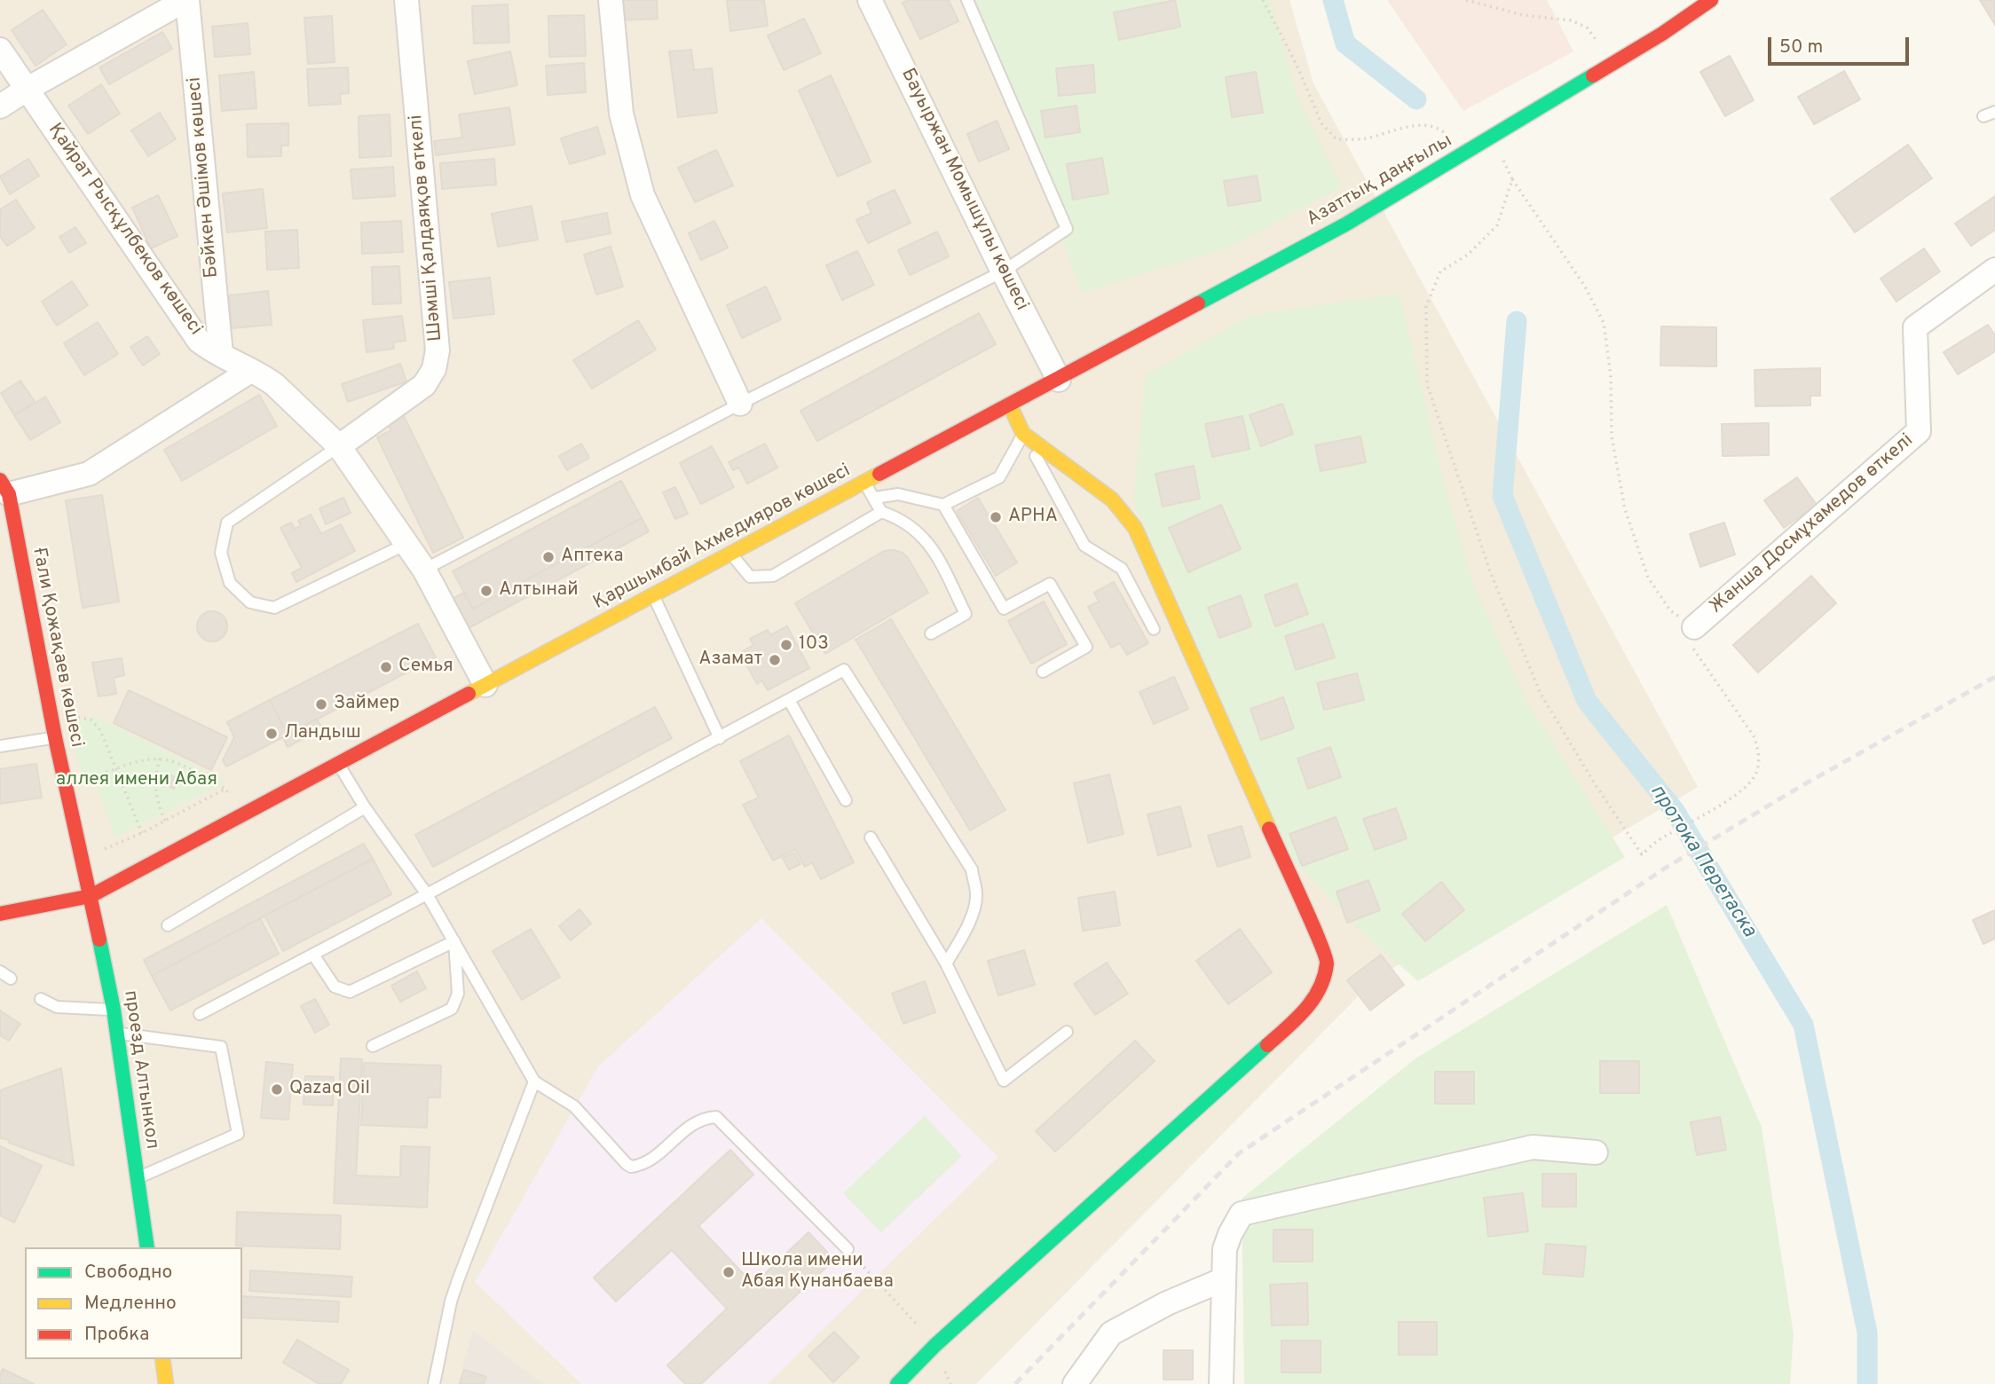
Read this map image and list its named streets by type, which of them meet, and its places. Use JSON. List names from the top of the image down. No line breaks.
{"streets":{"main road":["Азаттық даңғылы","Қаршымбай Ахмедияров көшесі","Ғали Қожақаев көшесі","проезд Алтынкол"],"street":["Бәйкен Әшімов көшесі","Бауыржан Момышұлы көшесі","Шәмші Қалдаяқов өткелі","Қайрат Рысқұлбеков көшесі","Жанша Досмұхамедов өткелі"]},"crossings":[["Бәйкен Әшімов көшесі","Қайрат Рысқұлбеков көшесі"],["Азаттық даңғылы","Бауыржан Момышұлы көшесі"],["Азаттық даңғылы","Қаршымбай Ахмедияров көшесі"],["Бауыржан Момышұлы көшесі","Қаршымбай Ахмедияров көшесі"],["Шәмші Қалдаяқов өткелі","Қайрат Рысқұлбеков көшесі"],["Қайрат Рысқұлбеков көшесі","Қаршымбай Ахмедияров көшесі"],["Қаршымбай Ахмедияров көшесі","Ғали Қожақаев көшесі"],["Қаршымбай Ахмедияров көшесі","проезд Алтынкол"],["Ғали Қожақаев көшесі","проезд Алтынкол"]],"water":["протока Перетаска"],"parks":["аллея имени Абая"],"places":["АРНА","Аптека","Алтынай","103","Азамат","Семья","Займер","Ландыш","Qazaq Oil","Школа имени Абая Кунанбаева"],"legend":["Свободно","Медленно","Пробка"],"scale_bar":"50 m"}
